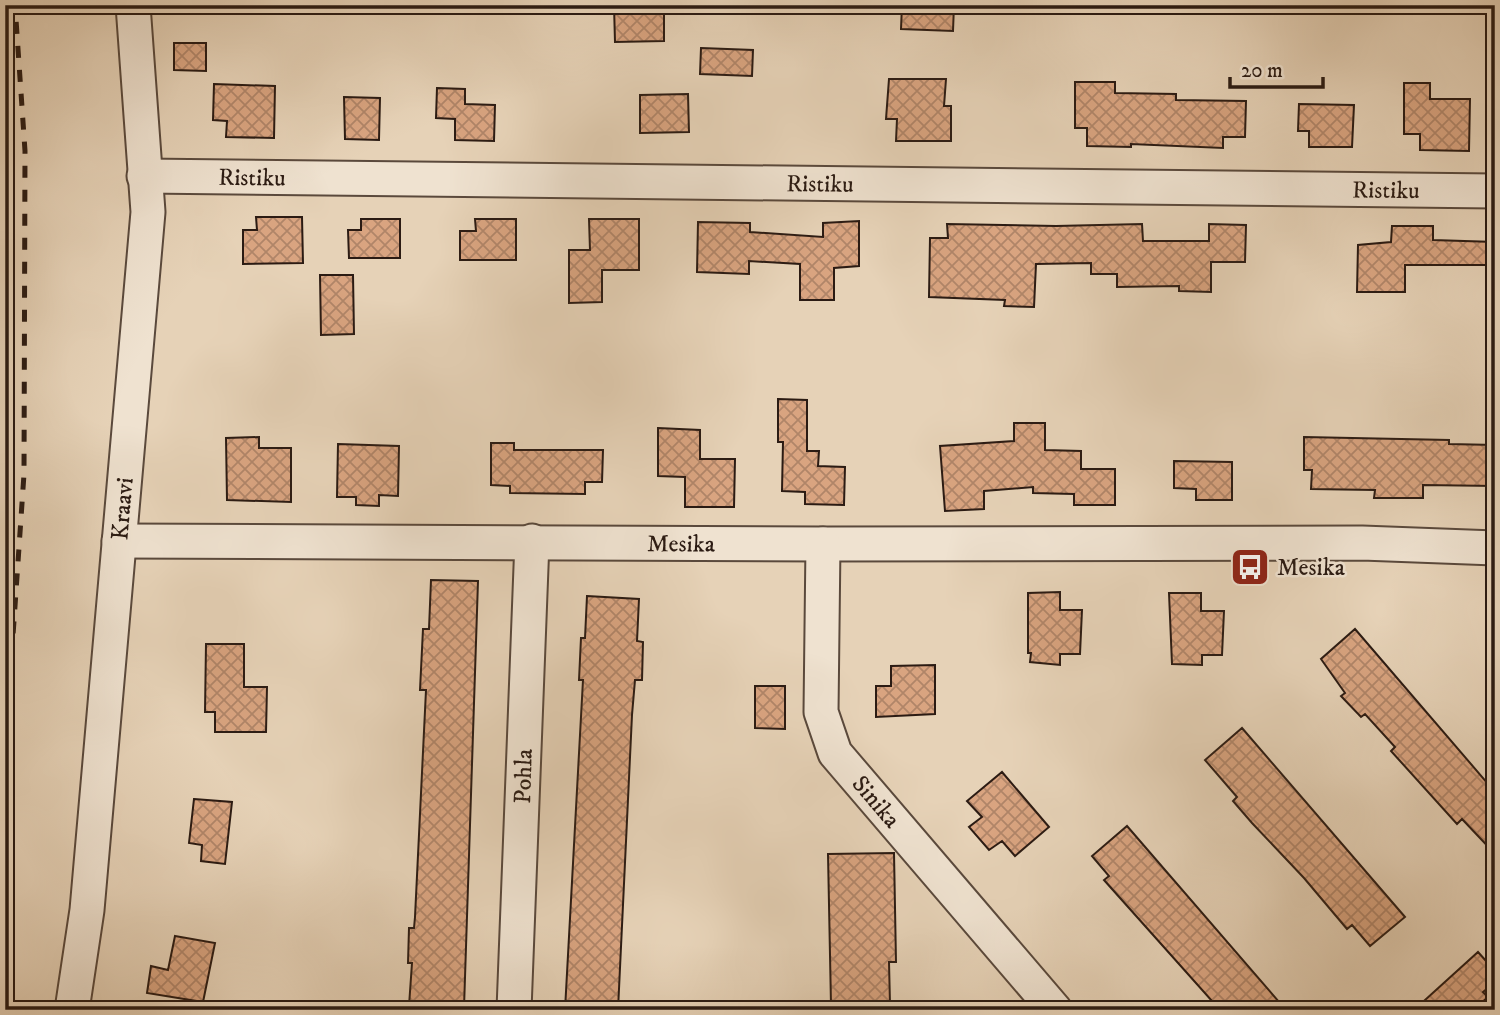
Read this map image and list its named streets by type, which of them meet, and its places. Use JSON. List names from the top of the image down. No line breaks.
{"streets":{"street":["Ristiku","Kraavi","Mesika","Pohla","Sinika"]},"crossings":[["Ristiku","Kraavi"],["Kraavi","Mesika"],["Mesika","Pohla"],["Mesika","Sinika"]],"places":{"bus stop":["Mesika"]},"scale_bar":"20 m"}
